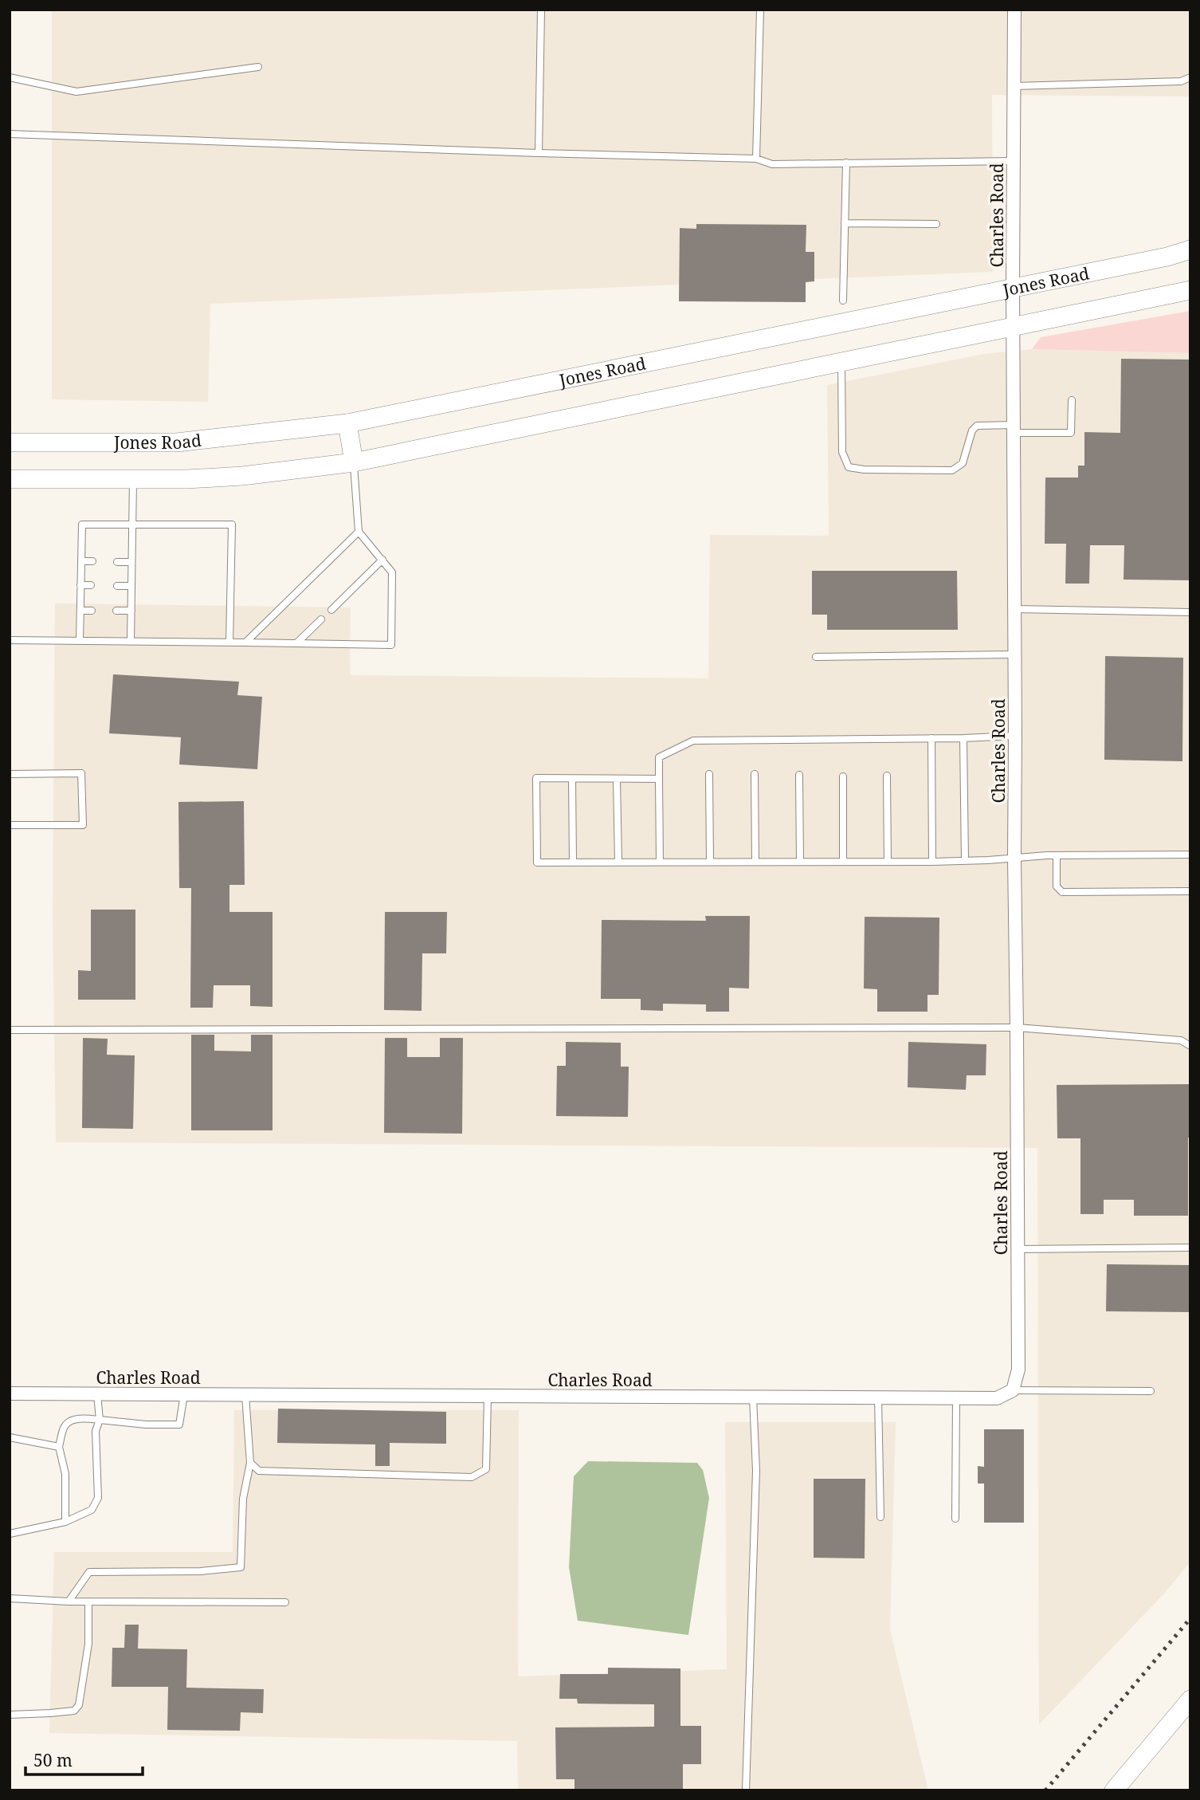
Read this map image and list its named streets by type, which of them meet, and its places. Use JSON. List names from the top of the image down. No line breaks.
{"streets":{"main road":["Jones Road"],"street":["Charles Road"]},"crossings":[["Charles Road","Jones Road"]],"scale_bar":"50 m"}
